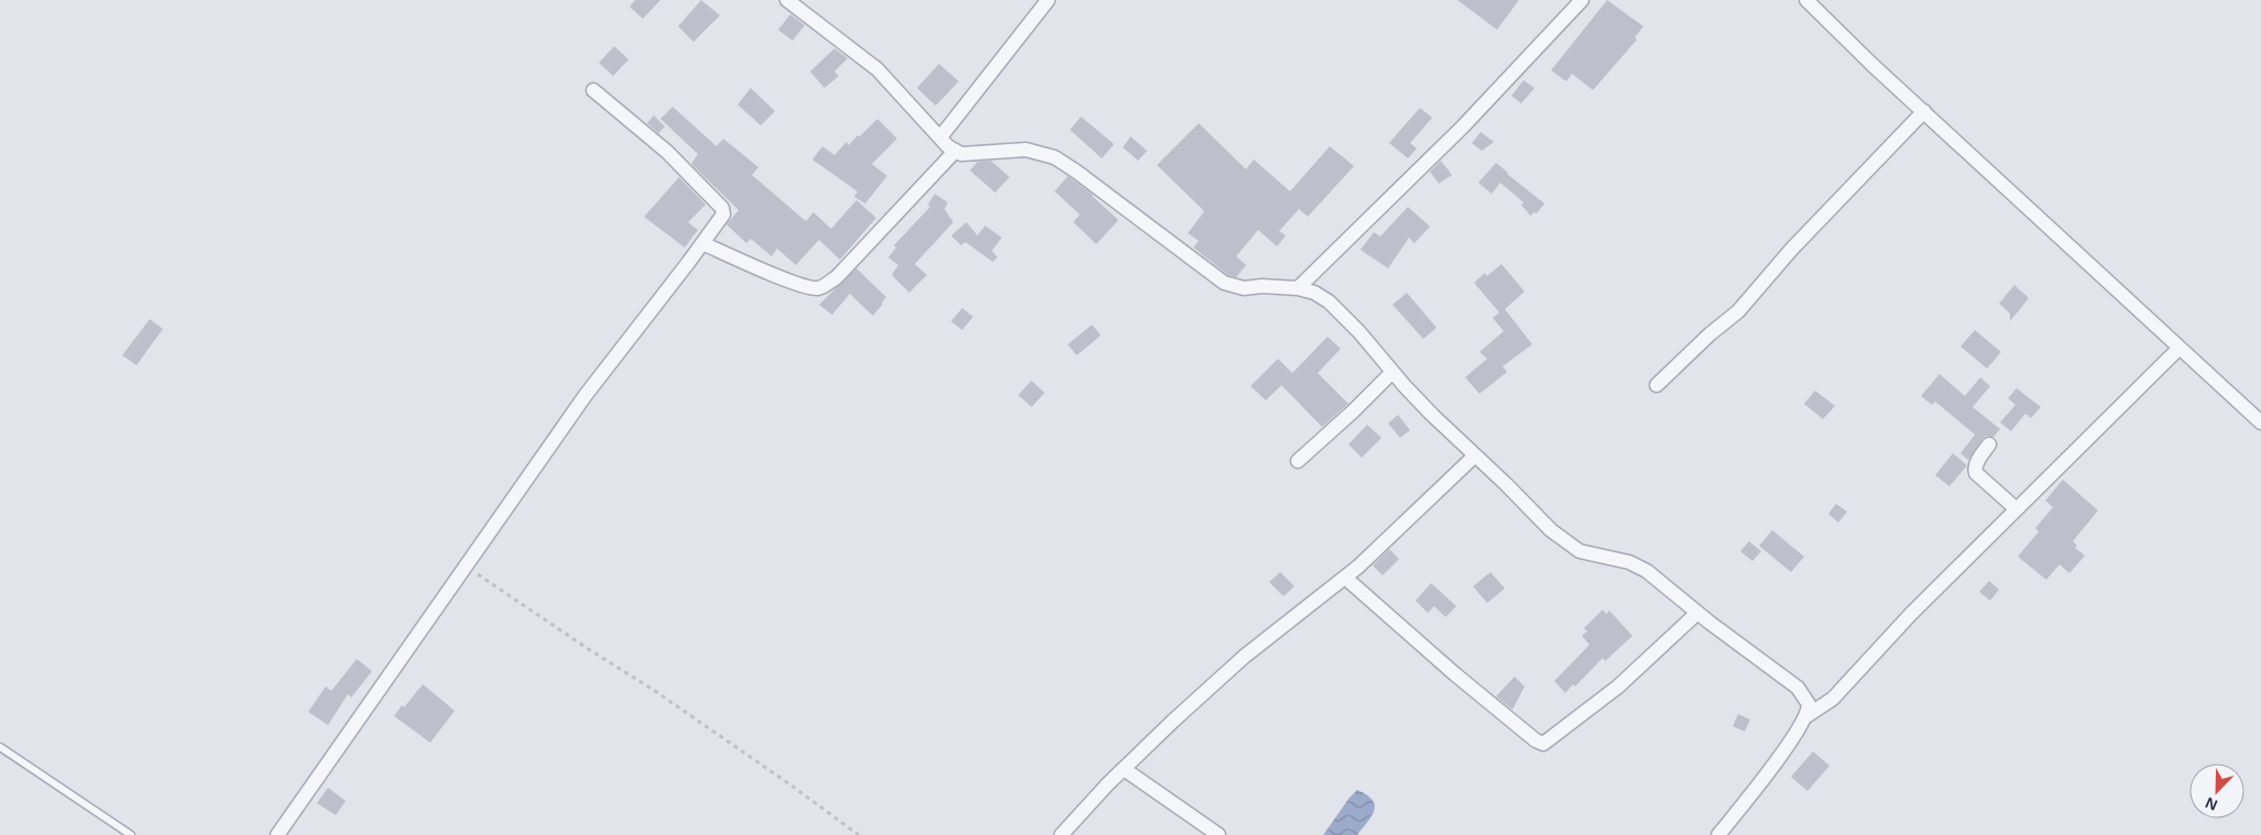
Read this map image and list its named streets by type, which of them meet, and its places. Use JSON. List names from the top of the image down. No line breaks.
{"north":"bottom left"}
